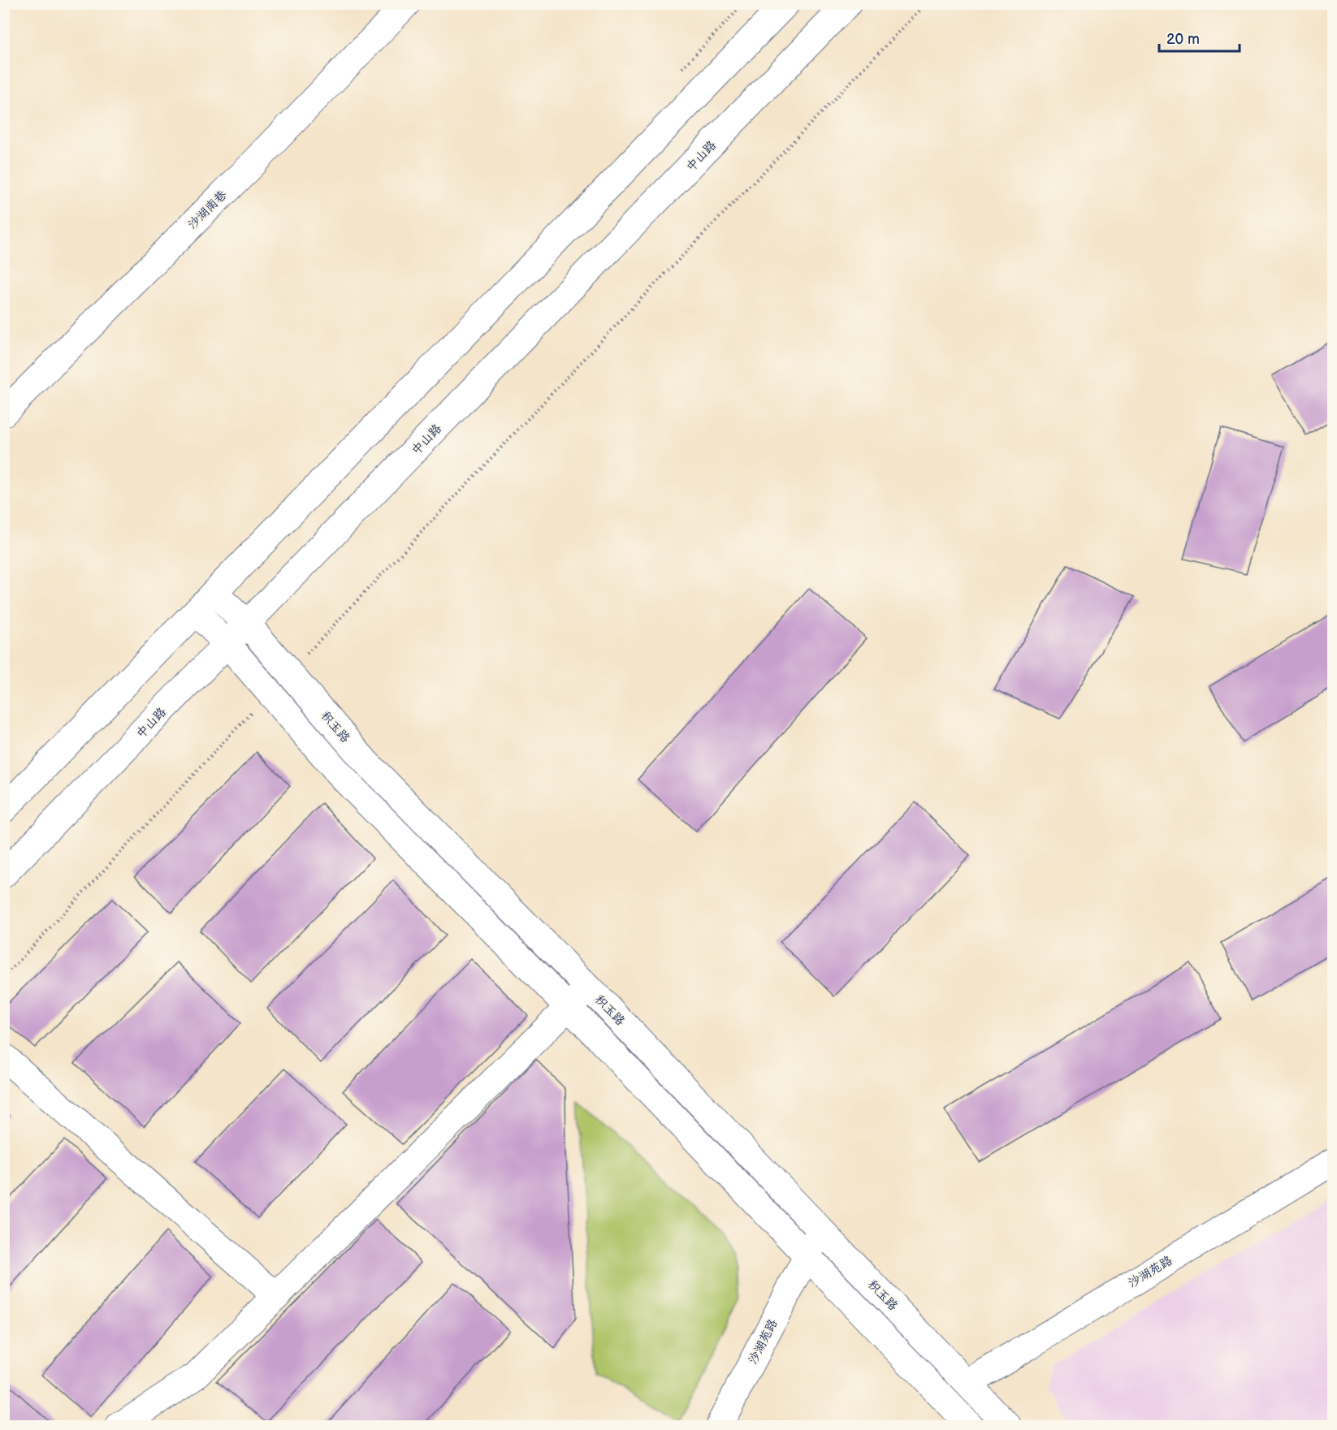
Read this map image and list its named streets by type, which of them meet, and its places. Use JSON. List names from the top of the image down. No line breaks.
{"streets":{"main road":["中山路","沙湖南巷","积玉路","沙湖苑路"]},"crossings":[["中山路","积玉路"],["积玉路","沙湖苑路"]],"scale_bar":"20 m"}
